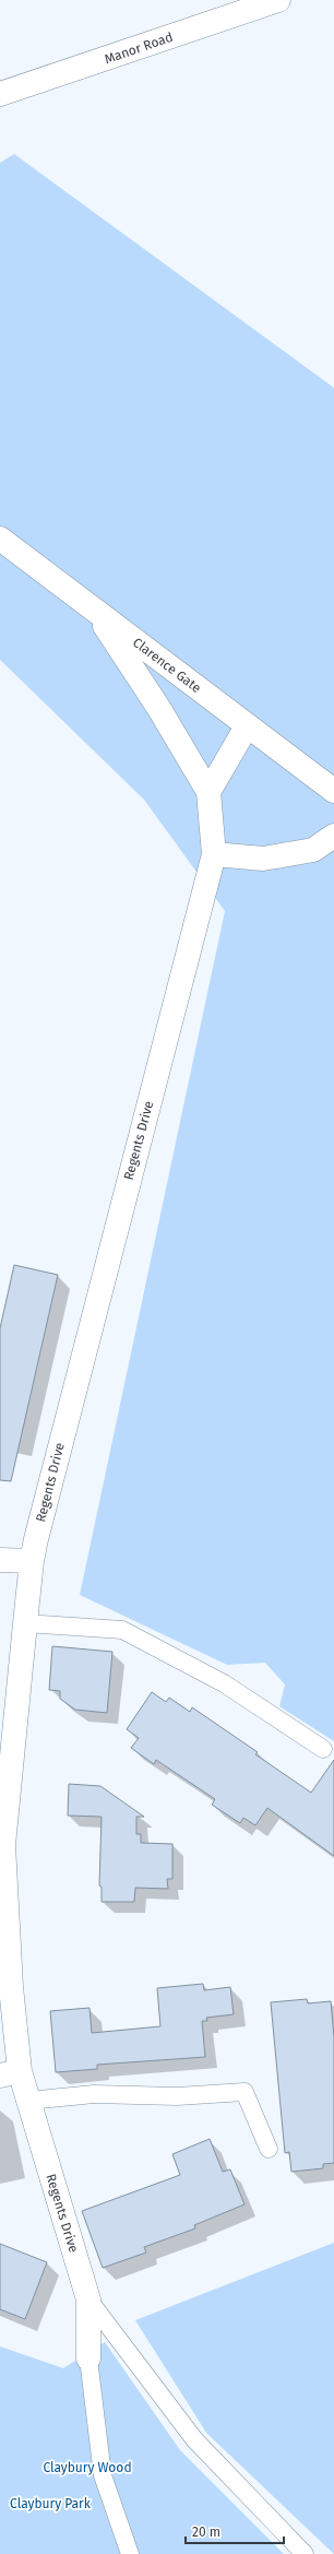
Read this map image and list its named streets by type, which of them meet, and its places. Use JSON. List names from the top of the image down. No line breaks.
{"streets":{"street":["Manor Road","Clarence Gate","Regents Drive"]},"parks":["Claybury Wood","Claybury Park"],"scale_bar":"20 m"}
